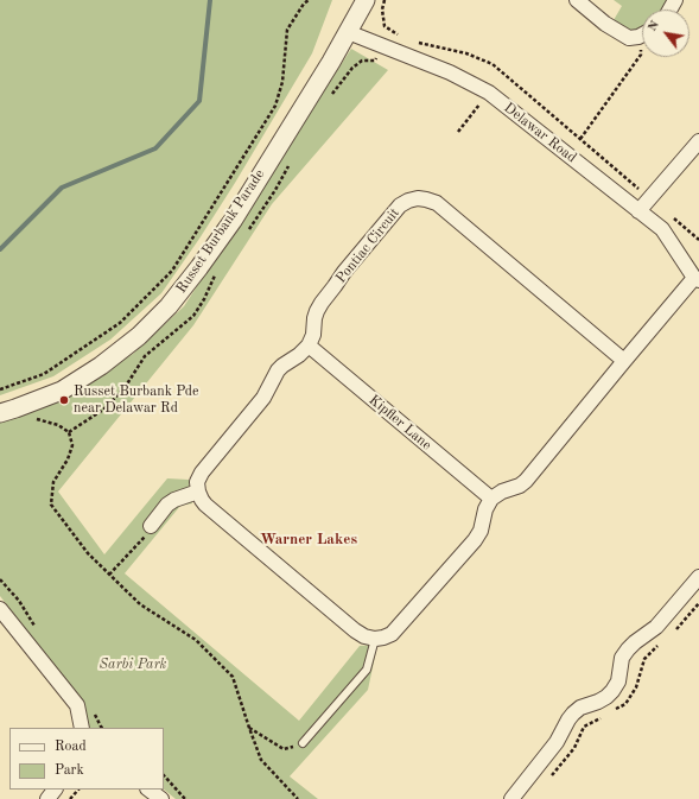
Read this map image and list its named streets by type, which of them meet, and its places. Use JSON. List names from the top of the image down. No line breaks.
{"streets":{"street":["Delawar Road","Russet Burbank Parade","Pontiac Circuit","Kipfler Lane"]},"crossings":[["Delawar Road","Russet Burbank Parade"],["Pontiac Circuit","Kipfler Lane"]],"districts":["Warner Lakes"],"parks":["Sarbi Park"],"places":["Russet Burbank Pde near Delawar Rd"],"legend":["Road","Park"],"north":"top left"}
